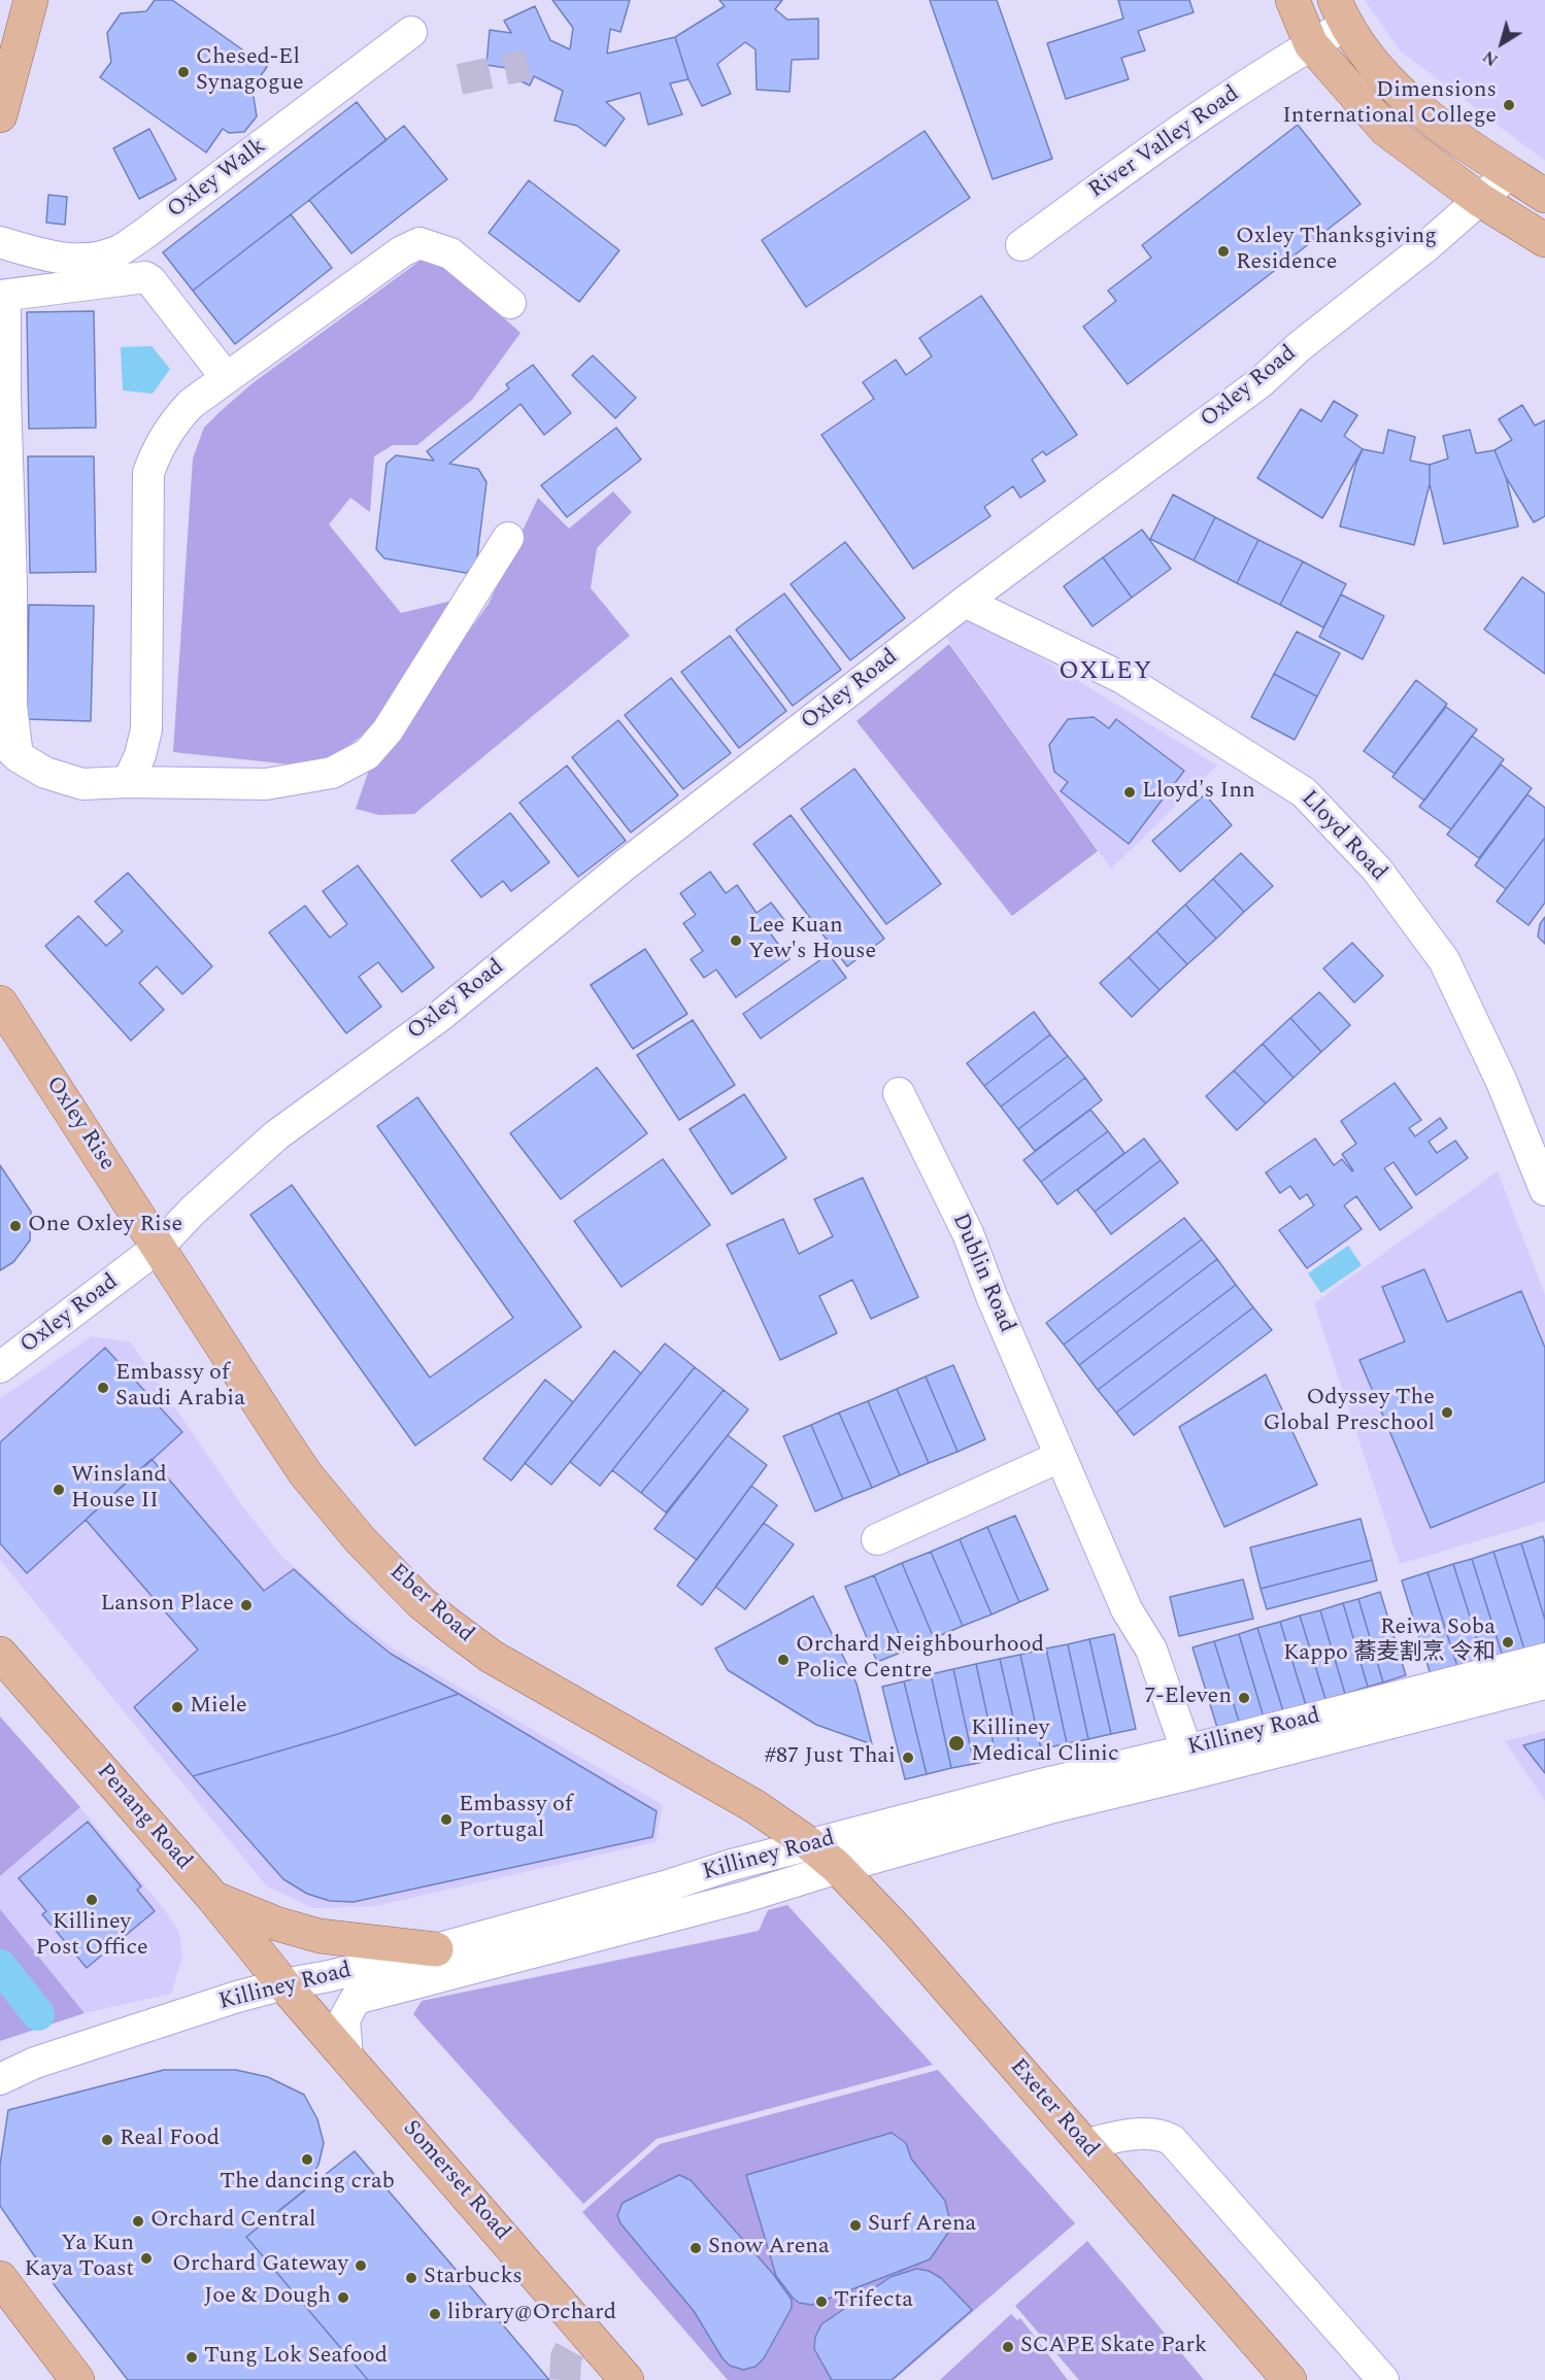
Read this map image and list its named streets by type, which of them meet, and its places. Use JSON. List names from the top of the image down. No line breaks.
{"streets":{"main road":["River Valley Road","Oxley Rise","Eber Road","Penang Road","Exeter Road","Somerset Road"],"street":["Oxley Walk","Oxley Road","Lloyd Road","Dublin Road","Killiney Road"]},"crossings":[["River Valley Road","Oxley Road"],["Oxley Road","Lloyd Road"],["Oxley Road","Oxley Rise"],["Oxley Road","Eber Road"],["Oxley Rise","Eber Road"],["Dublin Road","Killiney Road"],["Eber Road","Killiney Road"],["Eber Road","Exeter Road"],["Killiney Road","Penang Road"],["Killiney Road","Exeter Road"],["Killiney Road","Somerset Road"],["Penang Road","Somerset Road"]],"districts":["OXLEY"],"places":["Chesed-El Synagogue","Dimensions International College","Oxley Thanksgiving Residence","Lloyd's Inn","Lee Kuan Yew's House","One Oxley Rise","Embassy of Saudi Arabia","Odyssey The Global Preschool","Winsland House II","Lanson Place","Reiwa Soba Kappo 蕎麦割烹 令和","Orchard Neighbourhood Police Centre","7-Eleven","Miele","Killiney Medical Clinic","#87 Just Thai","Embassy of Portugal","Killiney Post Office","Real Food","The dancing crab","Orchard Central","Surf Arena","Snow Arena","Ya Kun Kaya Toast","Orchard Gateway","Starbucks","Joe & Dough","Trifecta","library@Orchard","SCAPE Skate Park","Tung Lok Seafood"],"north":"bottom left"}
